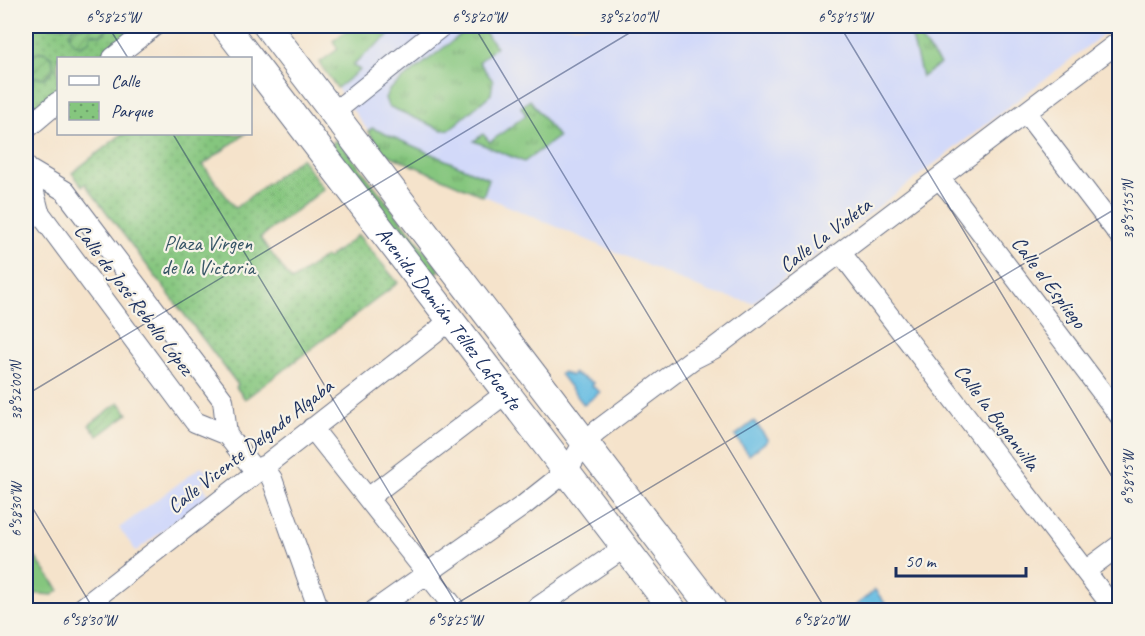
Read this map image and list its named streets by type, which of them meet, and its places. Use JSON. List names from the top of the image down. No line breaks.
{"streets":{"street":["Calle La Violeta","Calle el Espliego","Calle de José Rebollo López","Avenida Damián Téllez Lafuente","Calle la Buganvilla","Calle Vicente Delgado Algaba"]},"crossings":[["Calle La Violeta","Calle el Espliego"],["Calle La Violeta","Avenida Damián Téllez Lafuente"],["Calle La Violeta","Calle la Buganvilla"],["Calle de José Rebollo López","Calle Vicente Delgado Algaba"],["Avenida Damián Téllez Lafuente","Calle Vicente Delgado Algaba"]],"parks":["Plaza Virgen de la Victoria"],"legend":["Calle","Parque"],"scale_bar":"50 m","coordinates":["6°58'25\"W","6°58'20\"W","38°52'00\"N","6°58'15\"W","38°51'55\"N","6°58'30\"W"]}
